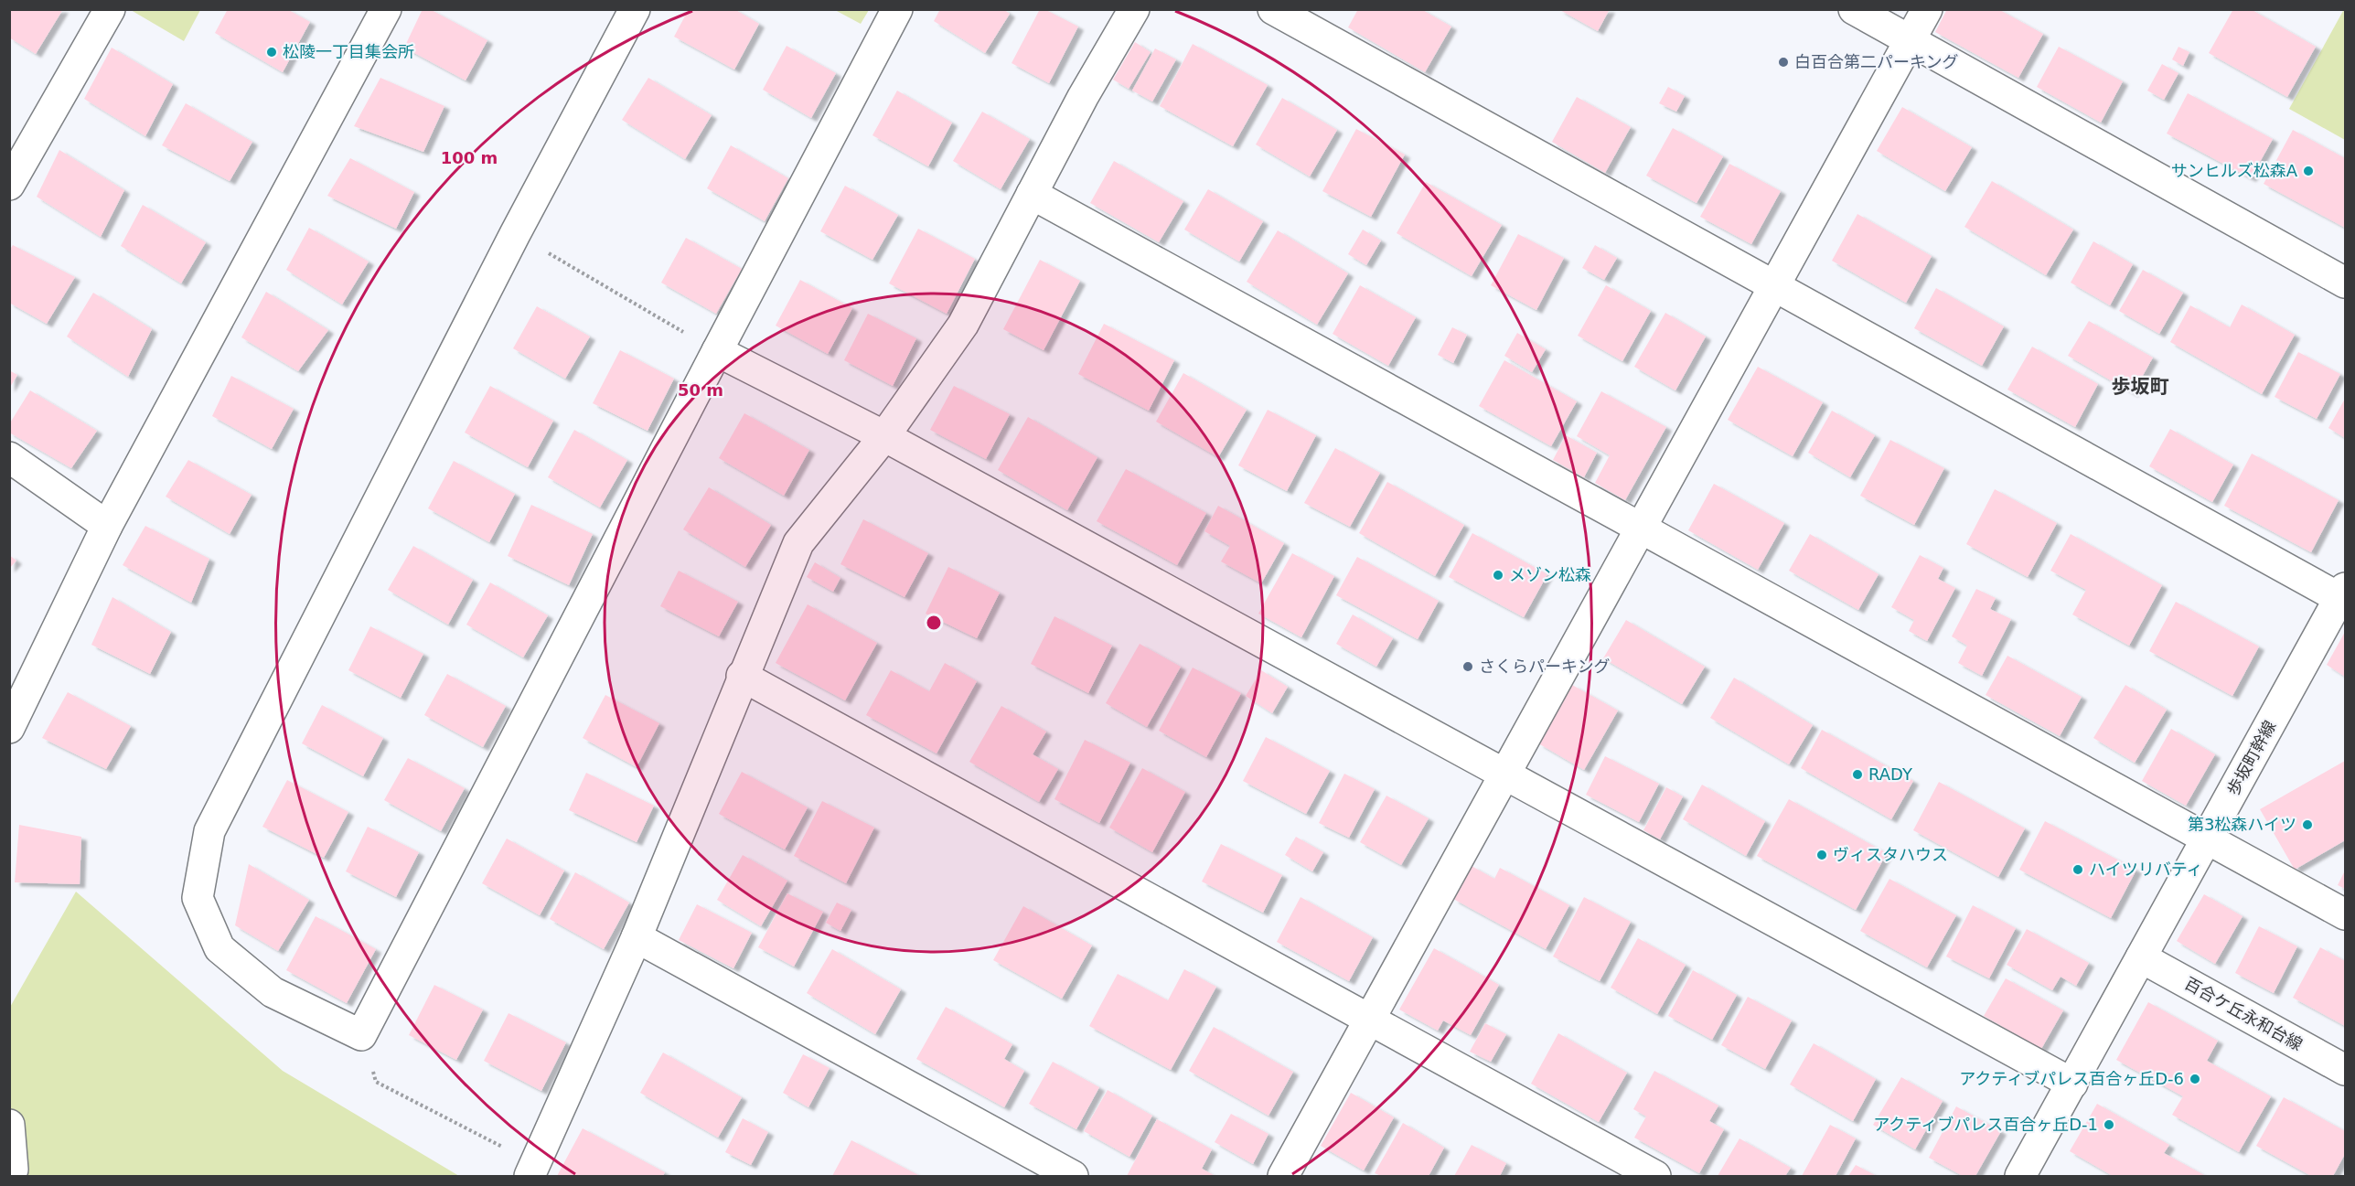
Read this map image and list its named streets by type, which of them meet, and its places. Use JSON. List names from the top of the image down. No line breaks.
{"streets":{"street":["歩坂町幹線","百合ケ丘永和台線"]},"crossings":[["歩坂町幹線","百合ケ丘永和台線"]],"districts":["歩坂町"],"places":["松陵一丁目集会所","白百合第二パーキング","サンヒルズ松森A","メゾン松森","さくらパーキング","RADY","第3松森ハイツ","ヴィスタハウス","ハイツリバティ","アクティブパレス百合ヶ丘D-6","アクティブパレス百合ヶ丘D-1"],"rings":["100 m","50 m"]}
